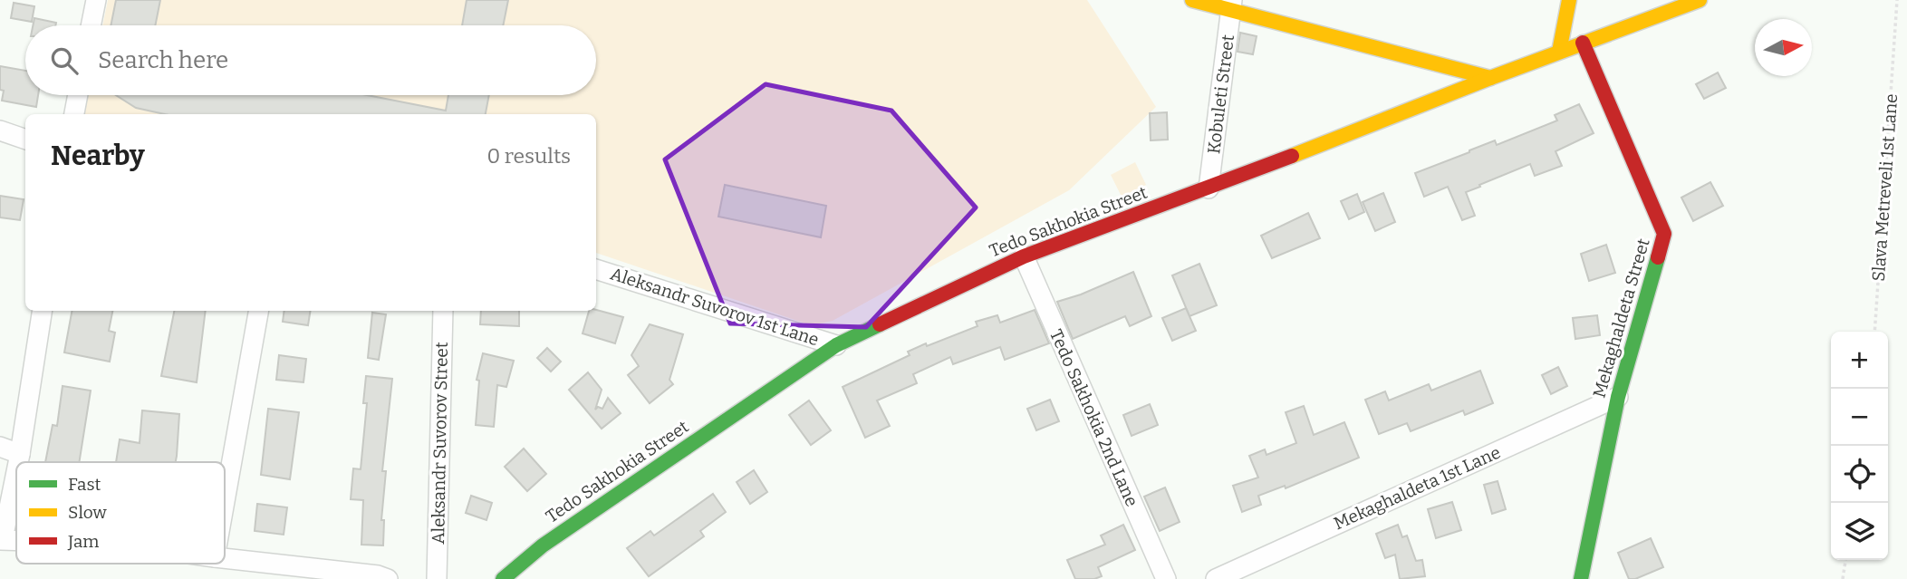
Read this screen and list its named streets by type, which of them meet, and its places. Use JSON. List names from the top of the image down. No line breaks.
{"streets":{"street":["Kobuleti Street","Tedo Sakhokia Street","Aleksandr Suvorov 1st Lane","Mekaghaldeta Street","Tedo Sakhokia 2nd Lane","Aleksandr Suvorov Street","Mekaghaldeta 1st Lane"],"path":["Slava Metreveli 1st Lane"]},"crossings":[["Kobuleti Street","Tedo Sakhokia Street"],["Tedo Sakhokia Street","Aleksandr Suvorov 1st Lane"],["Tedo Sakhokia Street","Mekaghaldeta Street"],["Tedo Sakhokia Street","Tedo Sakhokia 2nd Lane"],["Mekaghaldeta Street","Mekaghaldeta 1st Lane"]],"legend":["Fast","Slow","Jam"],"north":"right","page":{"search":"Search here","heading":["Nearby","0 results"],"map_buttons":["+","−"]}}
